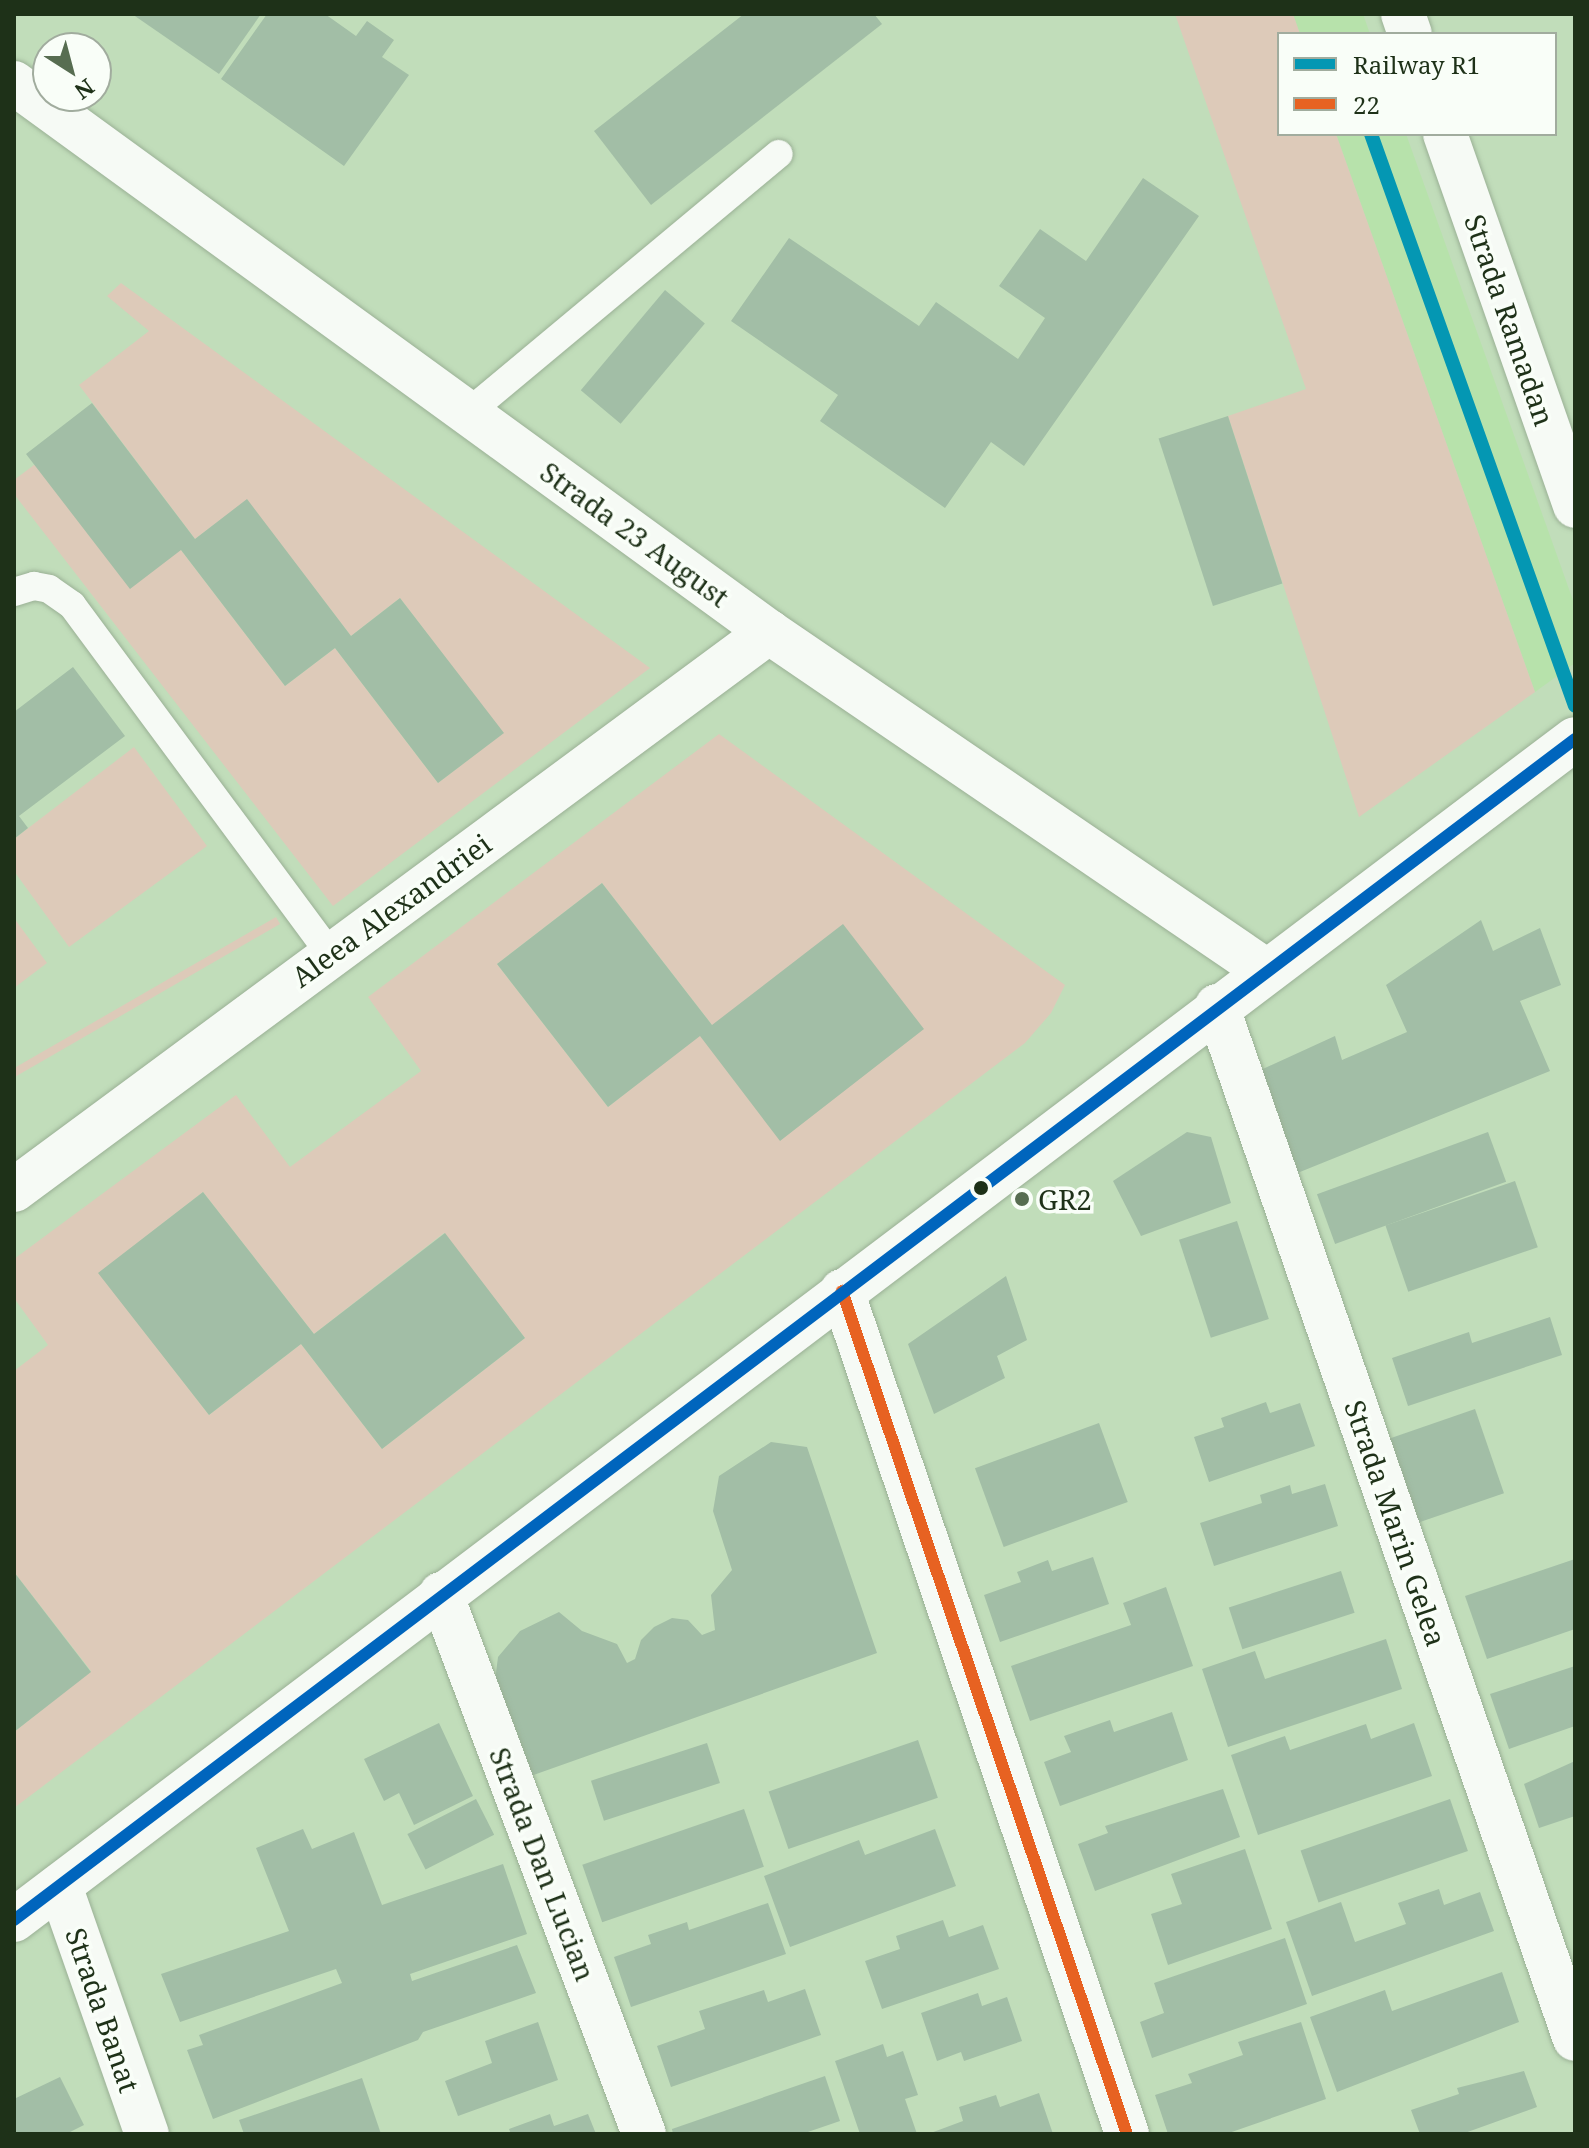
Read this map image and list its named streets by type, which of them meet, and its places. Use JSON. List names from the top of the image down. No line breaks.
{"streets":{"street":["Strada Ramadan","Strada 23 August","Aleea Alexandriei","Strada Marin Gelea","Strada Dan Lucian","Strada Banat"]},"crossings":[["Strada 23 August","Aleea Alexandriei"]],"places":["GR2"],"lines":["rail line R1","transit line 22"],"legend":["Railway R1","22"],"north":"bottom right"}
